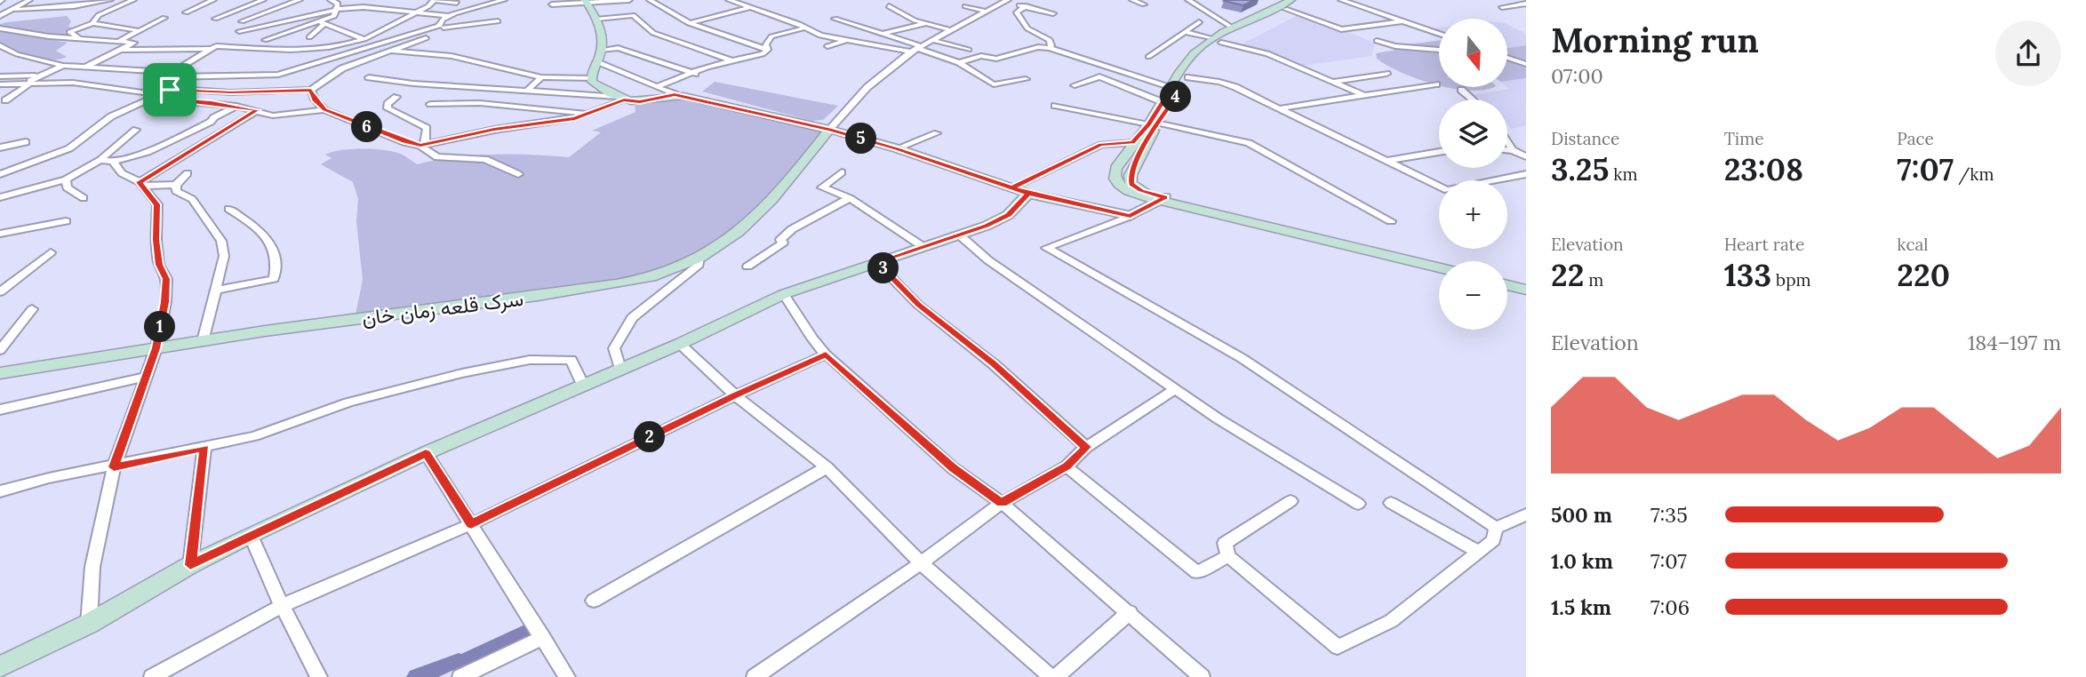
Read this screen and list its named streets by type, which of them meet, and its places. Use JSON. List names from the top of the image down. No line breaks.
{"streets":{"street":["سرک قلعه زمان خان"]},"north":"bottom","page":{"heading":["Morning run","07:00"],"map_buttons":["+","−"],"pins":["4","6","5","3","1","2"],"stats":[["Distance","3.25 km"],["Time","23:08"],["Pace","7:07 /km"],["Elevation","22 m"],["Heart rate","133 bpm"],["kcal","220"]],"chart":["Elevation","184–197 m"],"list":[{"name":"500 m","note":"7:35"},{"name":"1.0 km","note":"7:07"},{"name":"1.5 km","note":"7:06"}]}}
